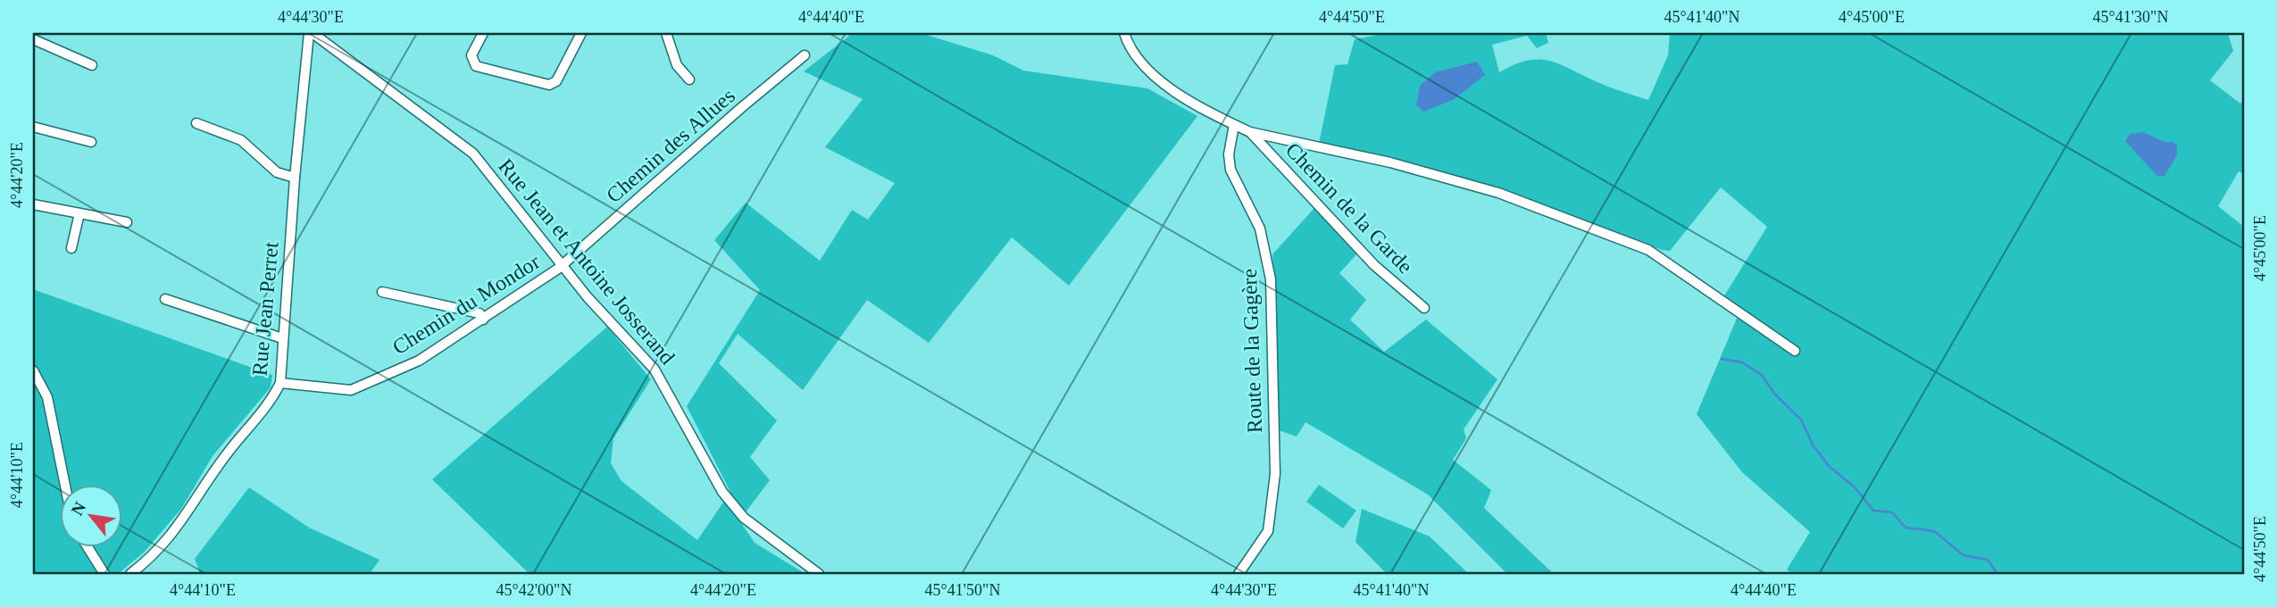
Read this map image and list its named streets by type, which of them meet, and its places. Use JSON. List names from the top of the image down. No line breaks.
{"streets":{"street":["Chemin des Allues","Chemin de la Garde","Rue Jean et Antoine Josserand","Chemin du Mondor","Rue Jean Perret","Route de la Gagère"]},"crossings":[["Chemin des Allues","Rue Jean et Antoine Josserand"],["Chemin des Allues","Chemin du Mondor"],["Rue Jean et Antoine Josserand","Chemin du Mondor"],["Rue Jean et Antoine Josserand","Rue Jean Perret"],["Chemin du Mondor","Rue Jean Perret"]],"north":"top left","coordinates":["4°44'30\"E","4°44'40\"E","4°44'50\"E","45°41'40\"N","4°45'00\"E","45°41'30\"N","4°44'20\"E","4°44'10\"E","45°42'00\"N","45°41'50\"N"]}
